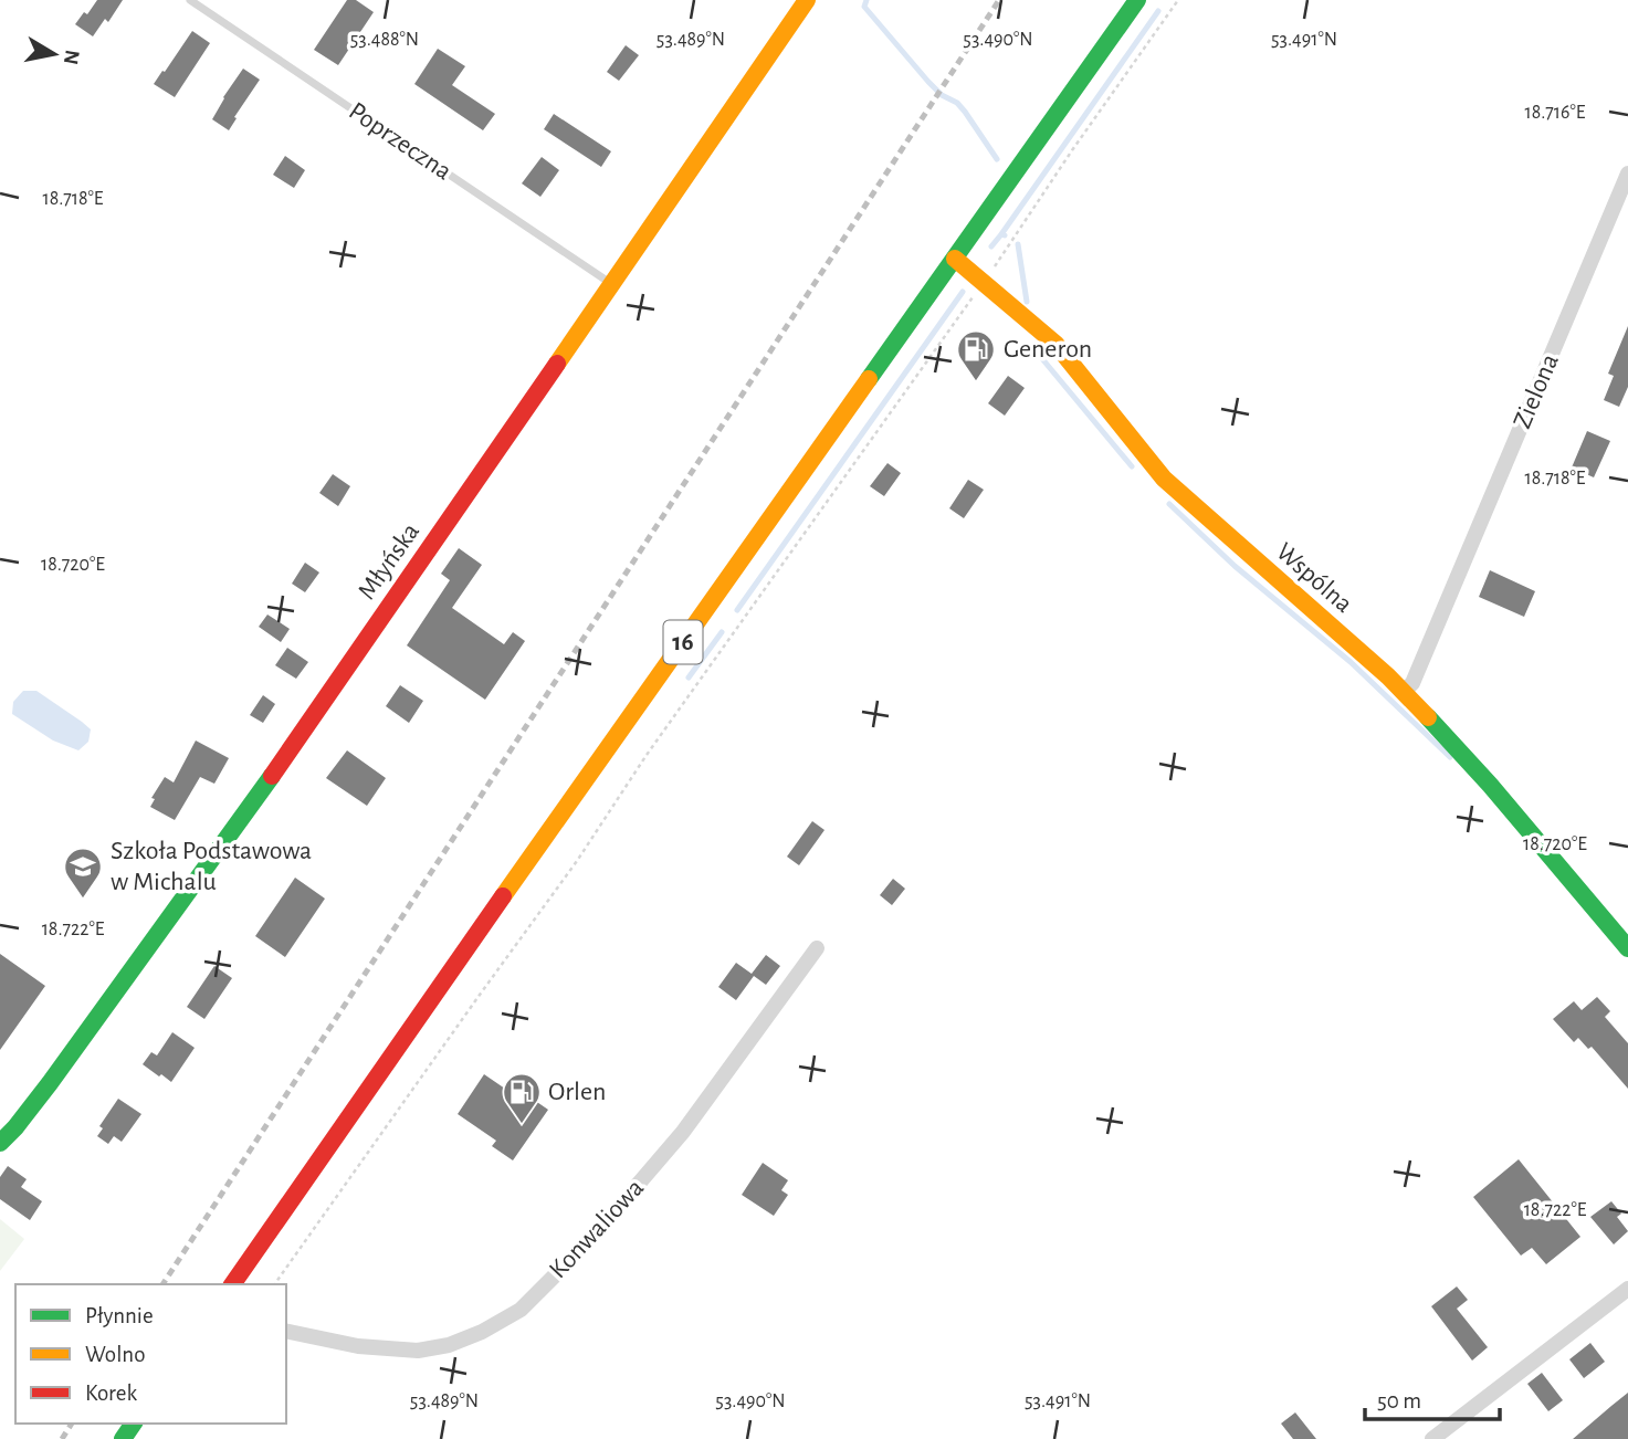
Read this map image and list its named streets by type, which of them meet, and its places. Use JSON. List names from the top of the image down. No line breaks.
{"streets":{"street":["Zielona","Młyńska","Wspólna","16","Konwaliowa"],"lane":["Poprzeczna"]},"crossings":[["Poprzeczna","Młyńska"],["Zielona","Wspólna"],["Wspólna","16"]],"places":{"fuel station":["Generon","Orlen"],"school or university":["Szkoła Podstawowa w Michalu"]},"legend":["Płynnie","Wolno","Korek"],"scale_bar":"50 m","north":"right","coordinates":["53.488°N","53.489°N","53.490°N","53.491°N","18.716°E","18.718°E","18.720°E","18.722°E"]}
